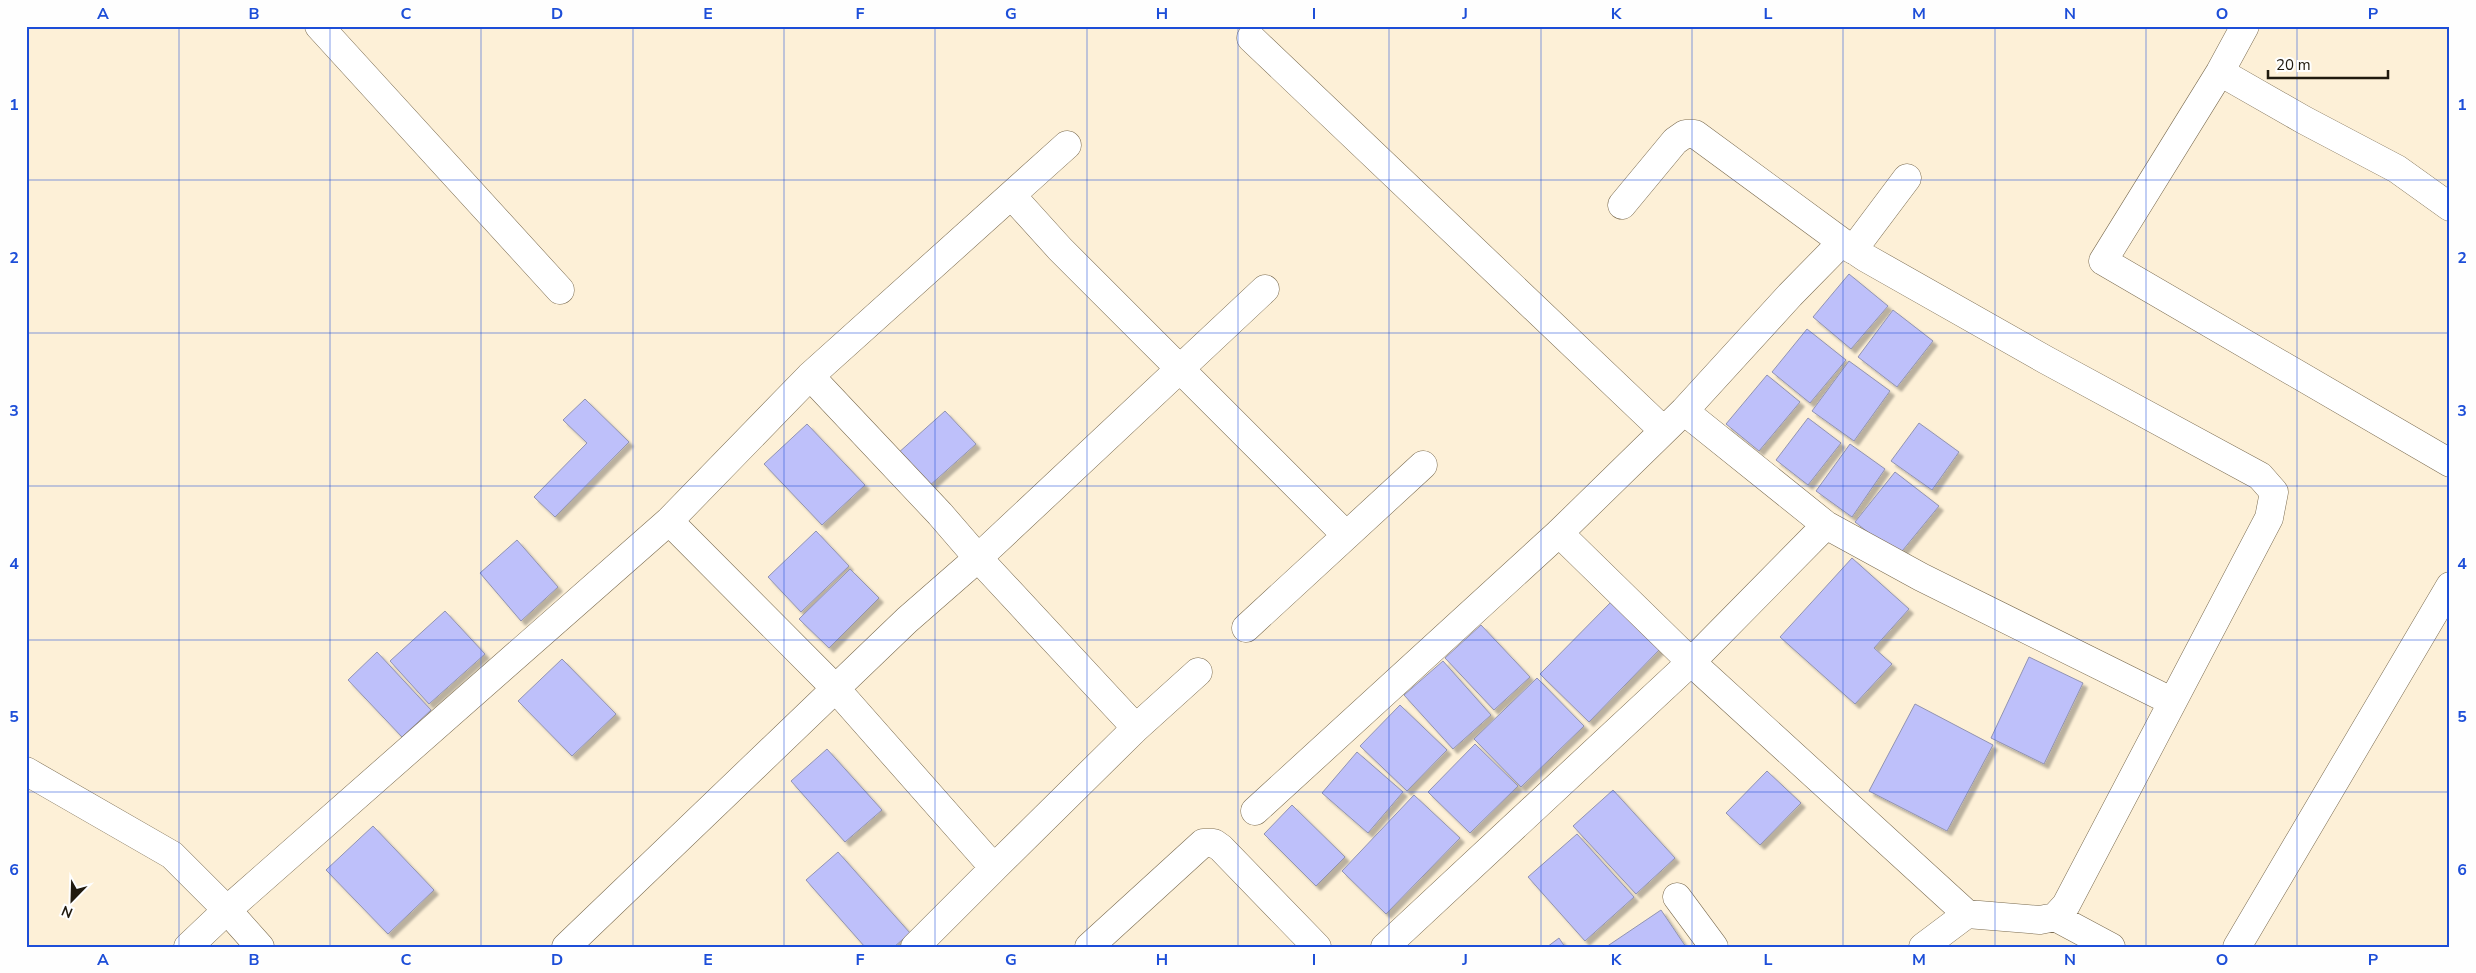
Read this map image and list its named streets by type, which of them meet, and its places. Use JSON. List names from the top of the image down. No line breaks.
{"scale_bar":"20 m","north":"bottom left","grid":{"columns":["A","B","C","D","E","F","G","H","I","J","K","L","M","N","O","P"],"rows":["1","2","3","4","5","6"]}}
